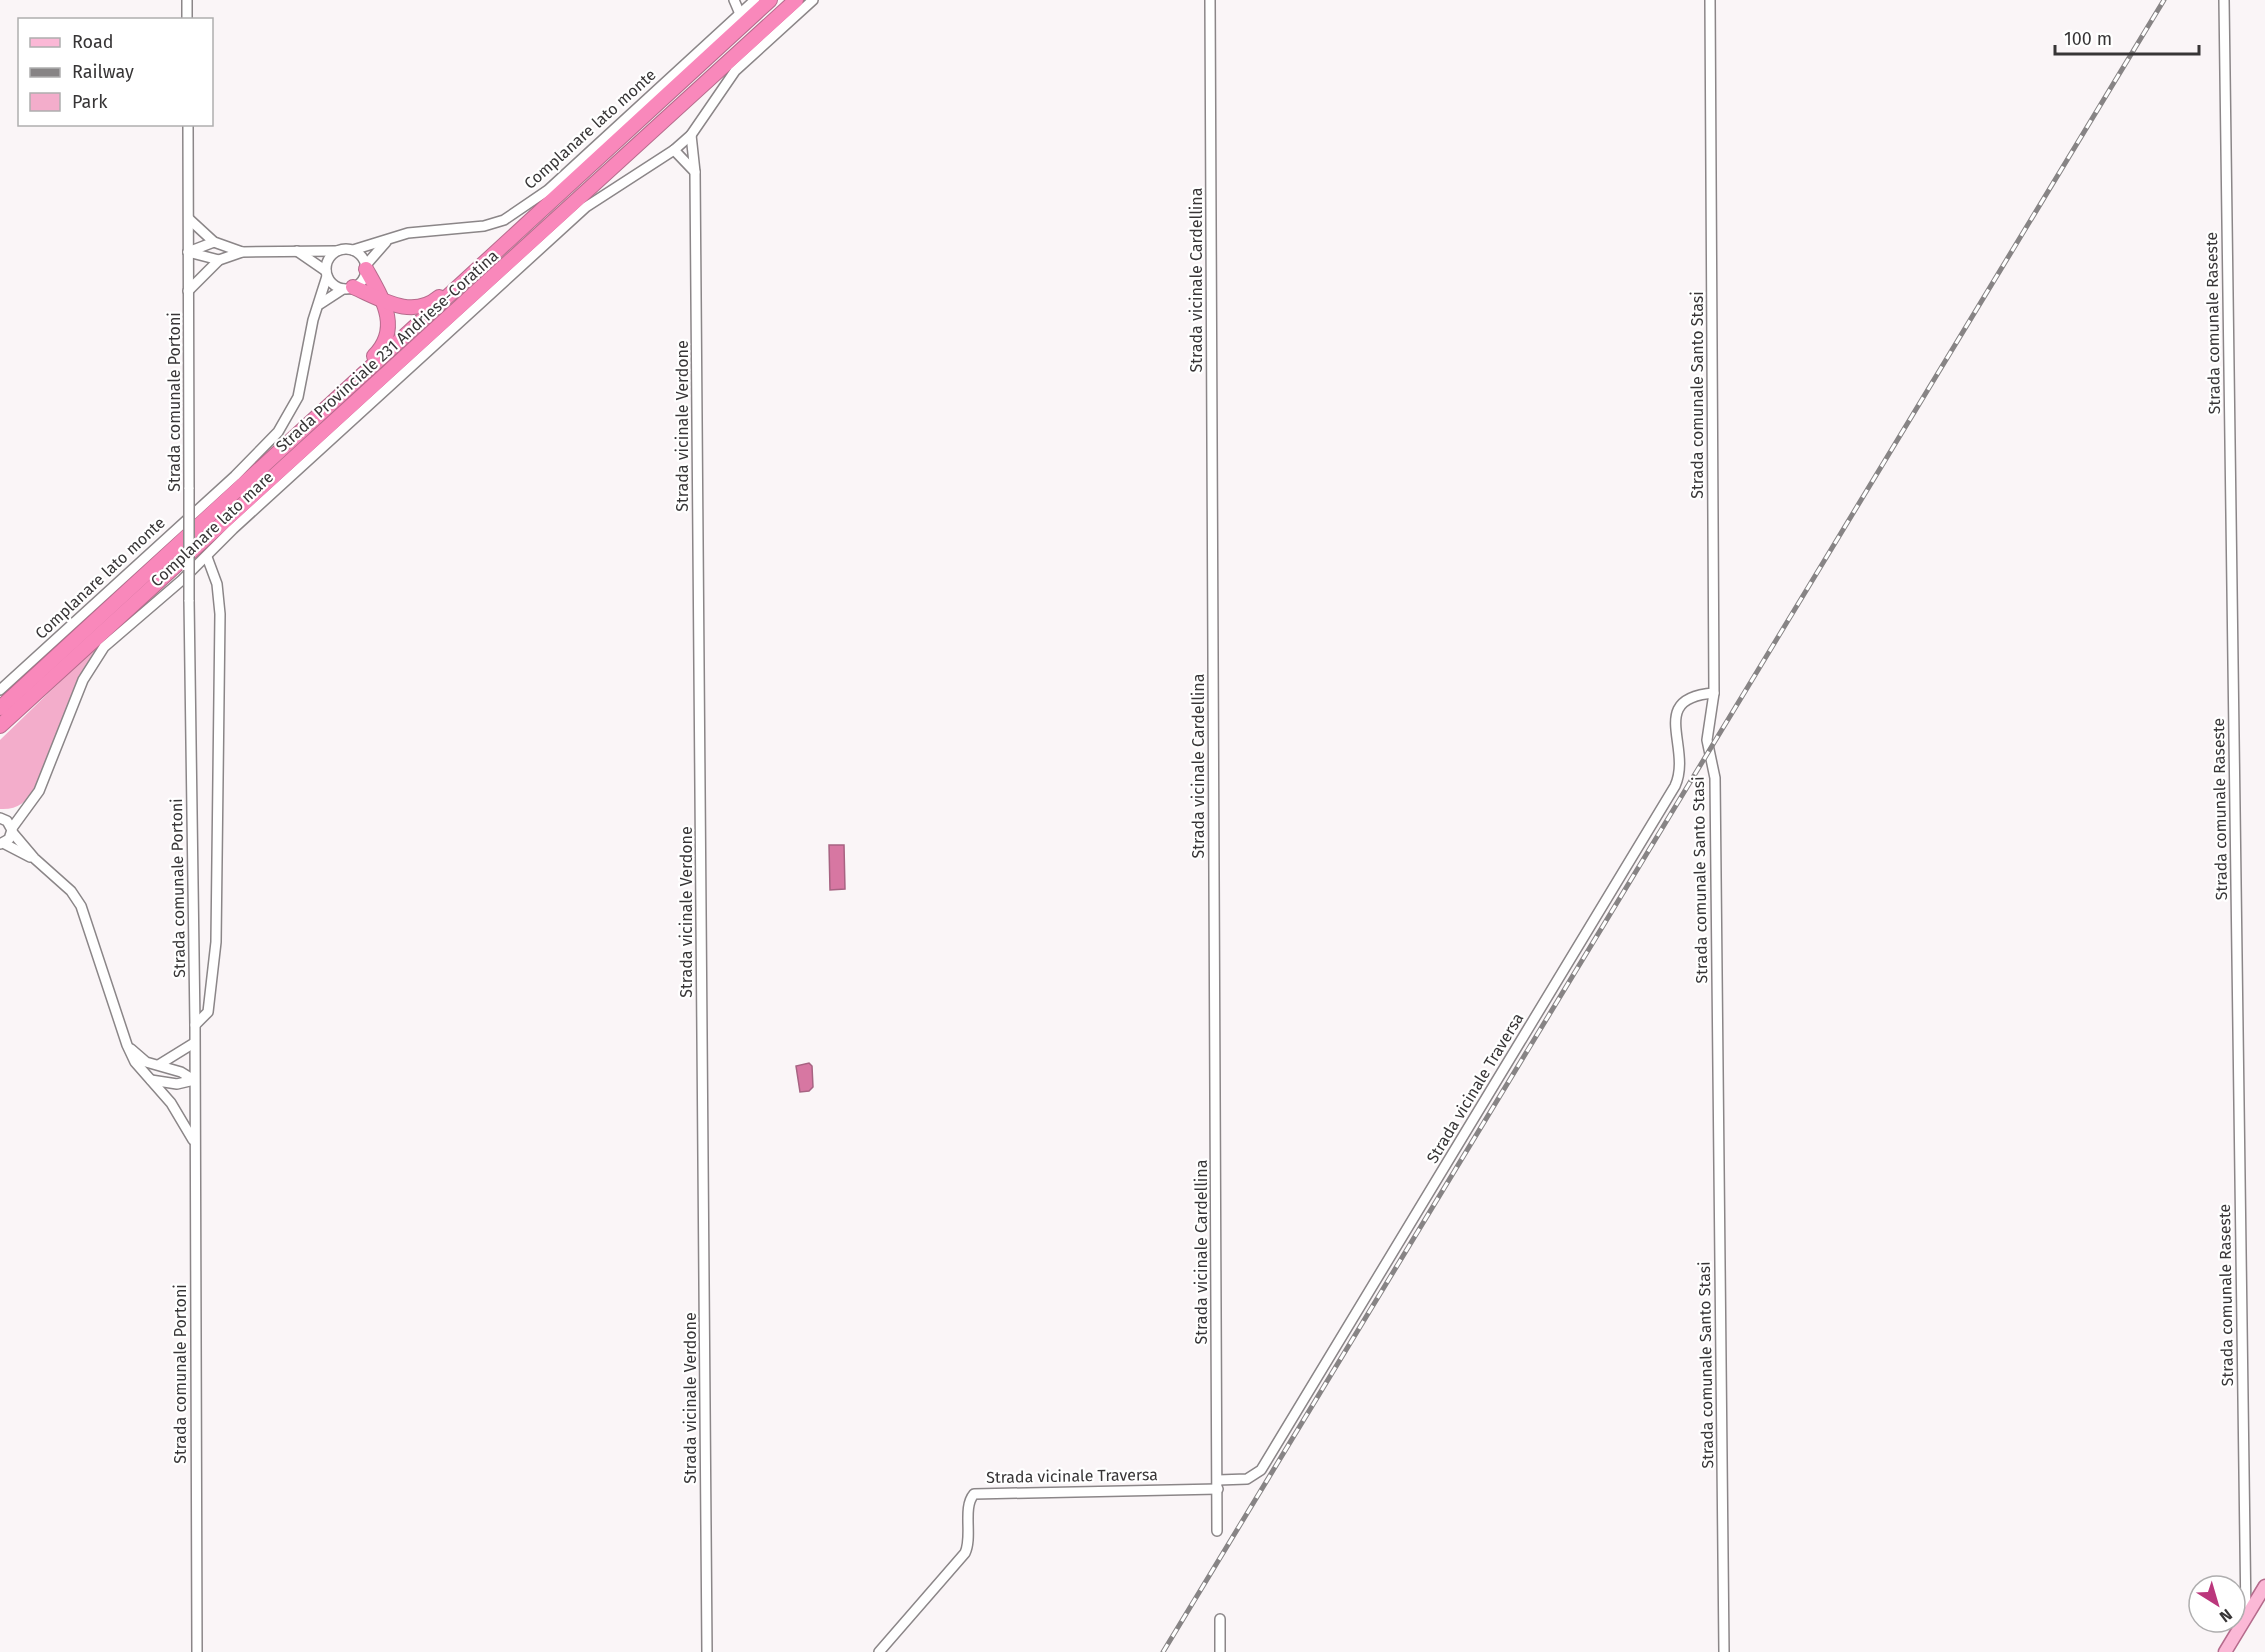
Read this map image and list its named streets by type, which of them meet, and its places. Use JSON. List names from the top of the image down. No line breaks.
{"streets":{"highway":["Strada Provinciale 231 Andriese-Coratina"],"street":["Complanare lato monte","Strada vicinale Cardellina","Strada comunale Raseste","Strada comunale Santo Stasi","Strada comunale Portoni","Strada vicinale Verdone","Complanare lato mare","Strada vicinale Traversa"]},"crossings":[["Strada vicinale Cardellina","Strada vicinale Traversa"],["Strada comunale Santo Stasi","Strada vicinale Traversa"],["Strada vicinale Verdone","Complanare lato mare"]],"legend":["Road","Railway","Park"],"scale_bar":"100 m","north":"bottom right"}
